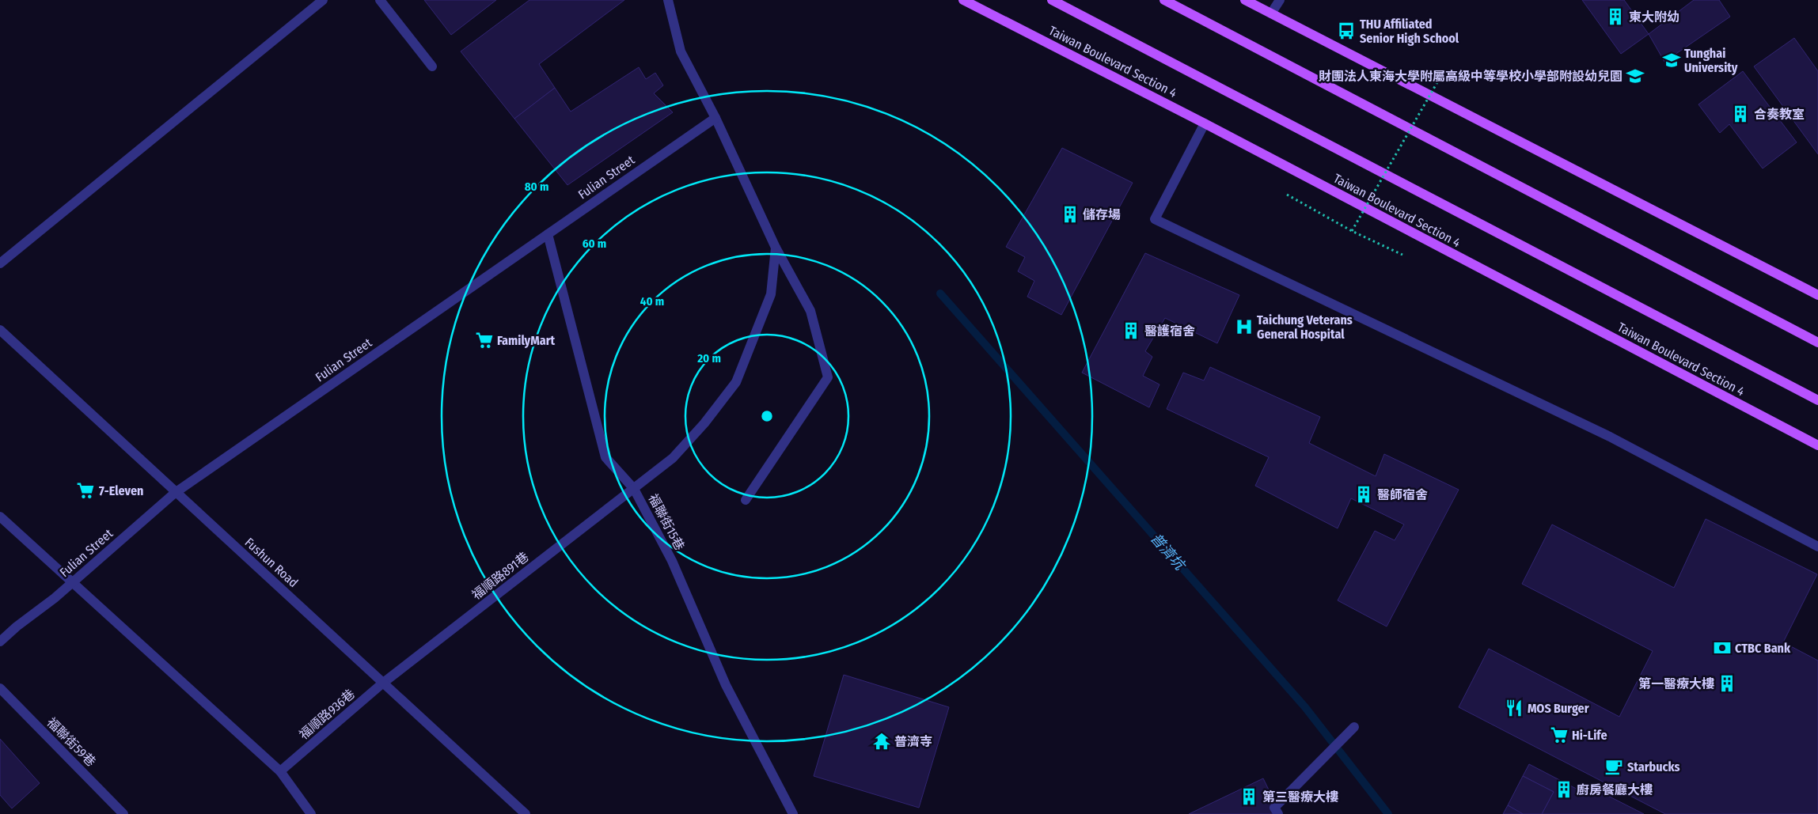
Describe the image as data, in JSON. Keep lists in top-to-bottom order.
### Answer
{
  "streets": {
    "main road": ["Taiwan Boulevard Section 4"],
    "street": [
      "Fulian Street",
      "福聯街15巷",
      "Fushun Road",
      "福順路891巷",
      "福順路936巷",
      "福聯街59巷"
    ]
  },
  "crossings": [
    ["Fulian Street", "福聯街15巷"],
    ["Fulian Street", "Fushun Road"],
    ["福聯街15巷", "福順路891巷"],
    ["Fushun Road", "福順路891巷"],
    ["Fushun Road", "福順路936巷"],
    ["福順路891巷", "福順路936巷"]
  ],
  "water": ["普濟坑"],
  "places": {
    "building": [
      "東大附幼",
      "合奏教室",
      "儲存場",
      "醫護宿舍",
      "醫師宿舍",
      "第一醫療大樓",
      "廚房餐廳大樓",
      "第三醫療大樓"
    ],
    "bus stop": ["THU Affiliated Senior High School"],
    "school or university": ["Tunghai University", "財團法人東海大學附屬高級中等學校小學部附設幼兒園"],
    "hospital": ["Taichung Veterans General Hospital"],
    "supermarket": ["FamilyMart", "7-Eleven", "Hi-Life"],
    "bank": ["CTBC Bank"],
    "restaurant": ["MOS Burger"],
    "temple": ["普濟寺"],
    "cafe": ["Starbucks"]
  },
  "rings": [
    "80 m",
    "60 m",
    "40 m",
    "20 m"
  ]
}
